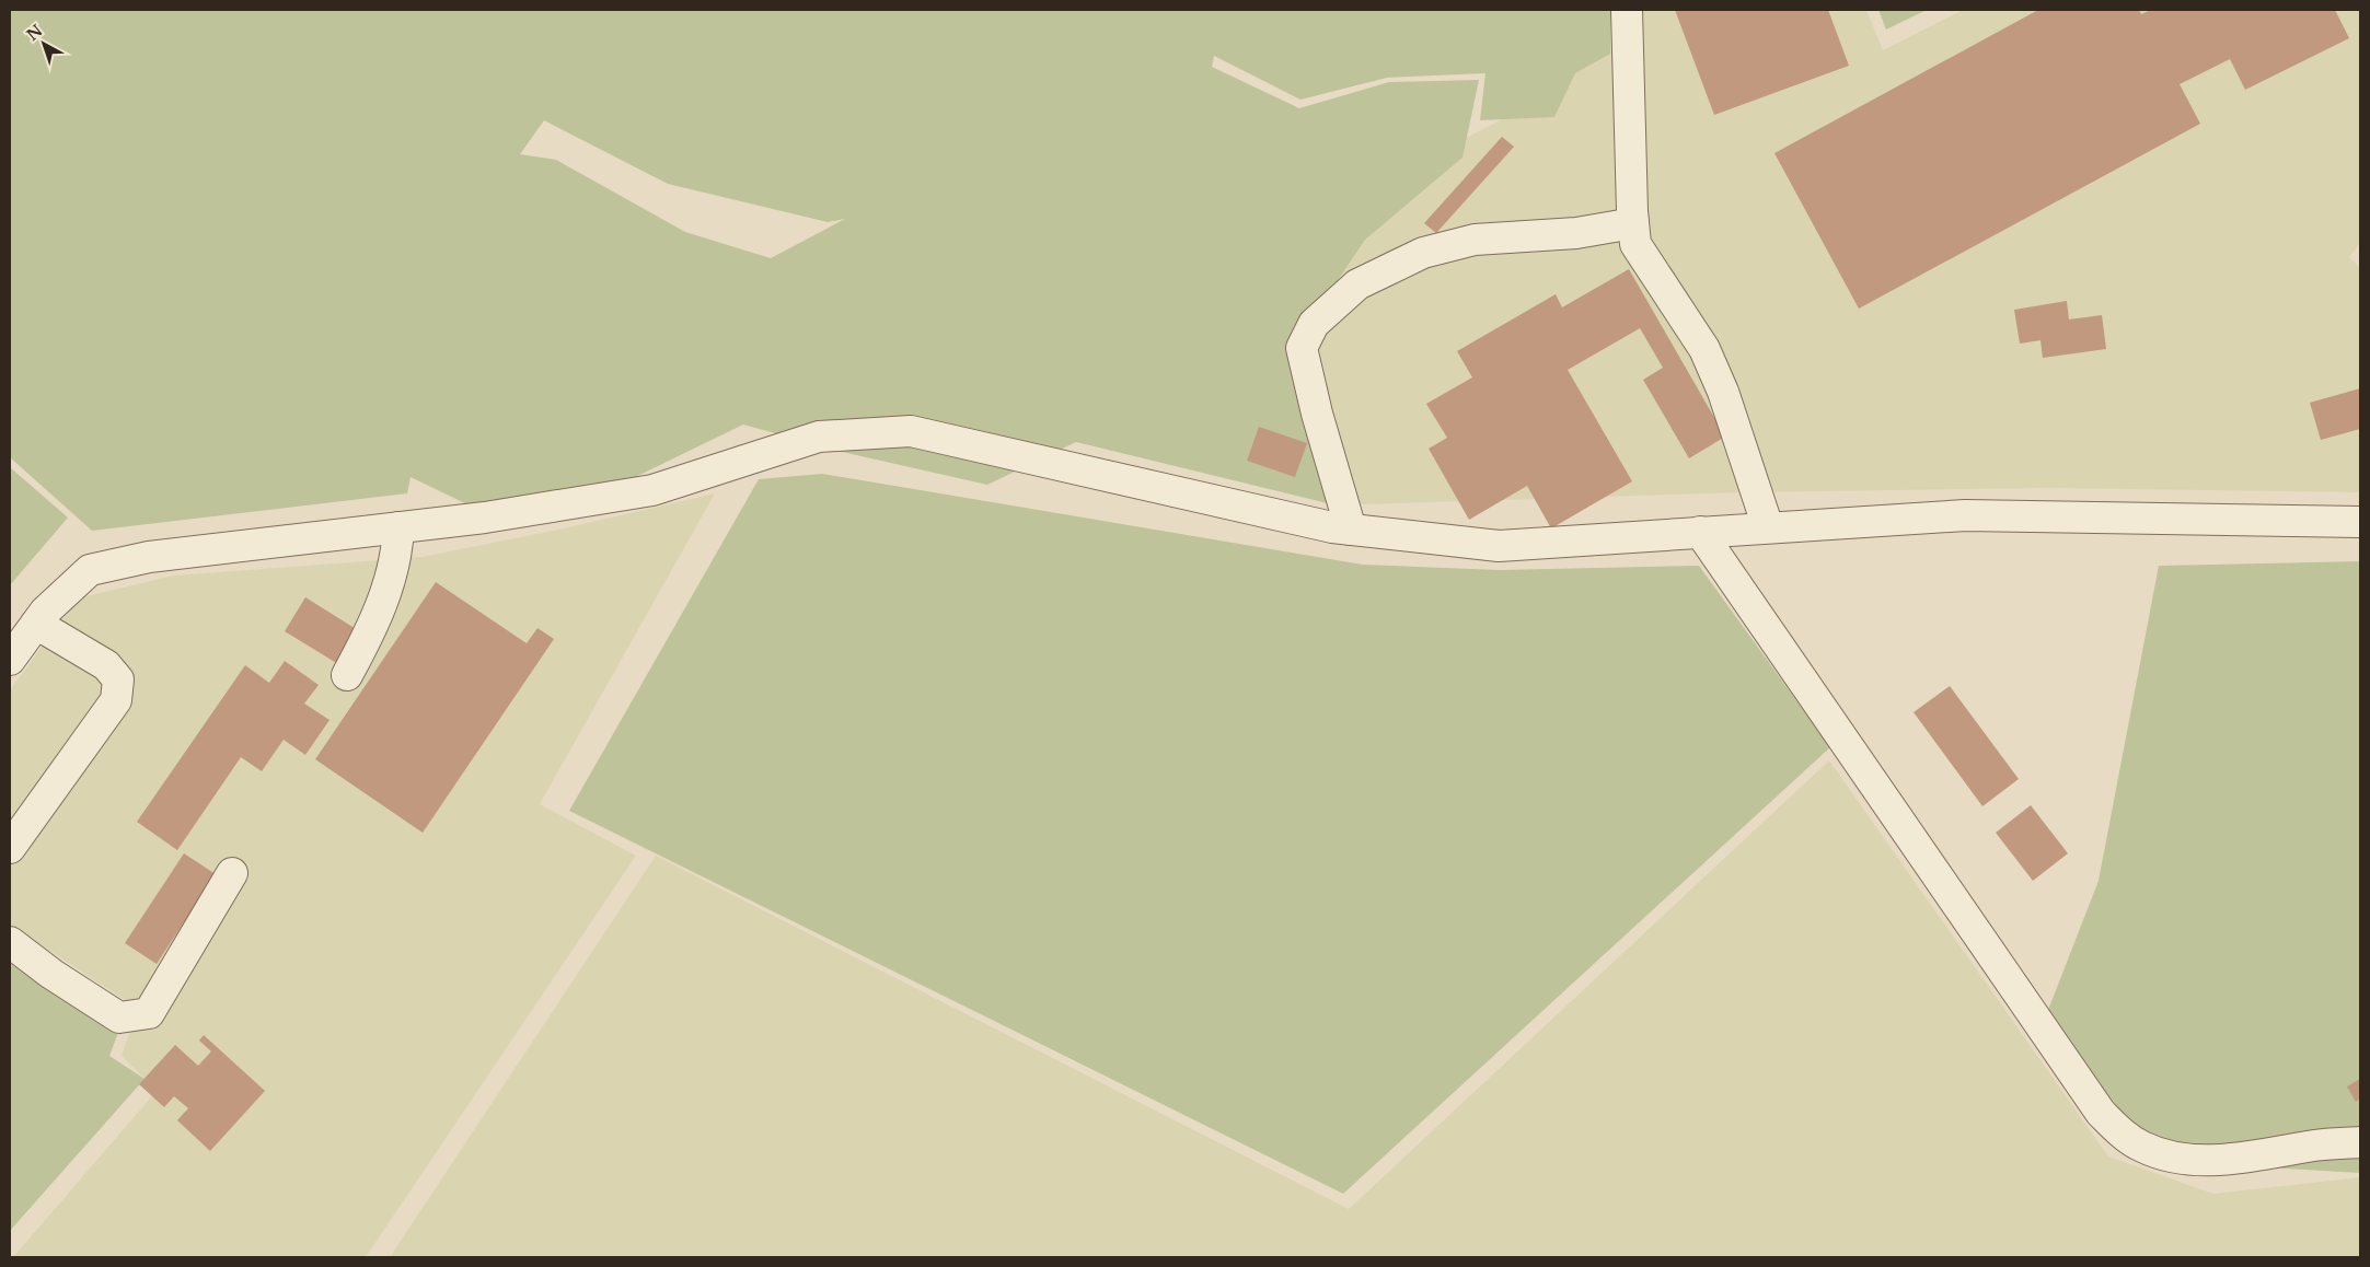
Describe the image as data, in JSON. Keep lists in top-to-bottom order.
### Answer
{
  "north": "top left"
}
